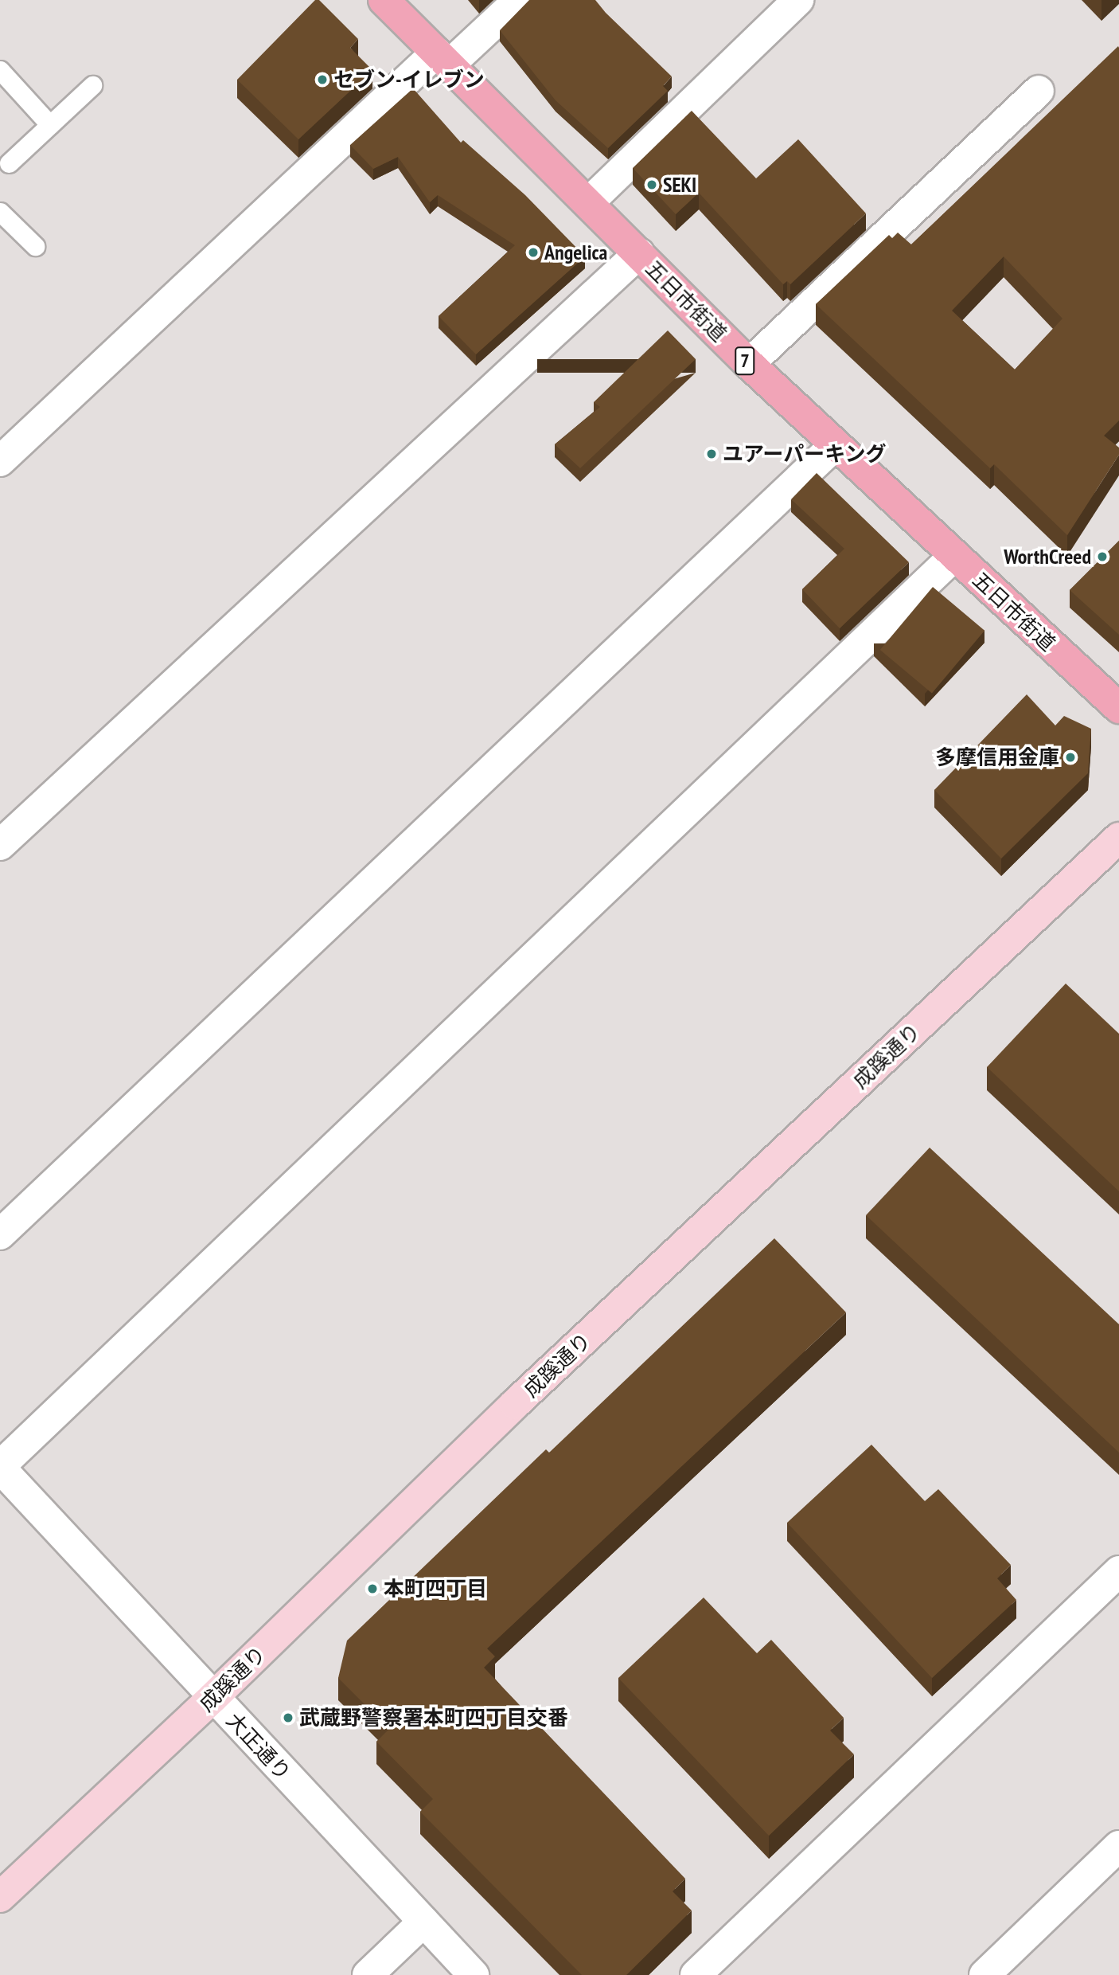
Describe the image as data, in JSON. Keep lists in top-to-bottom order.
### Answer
{
  "streets": {
    "main road": ["五日市街道", "7"],
    "street": ["成蹊通り", "大正通り"]
  },
  "crossings": [
    ["成蹊通り", "大正通り"]
  ],
  "places": [
    "セブン-イレブン",
    "SEKI",
    "Angelica",
    "ユアーパーキング",
    "WorthCreed",
    "多摩信用金庫",
    "本町四丁目",
    "武蔵野警察署本町四丁目交番"
  ]
}
